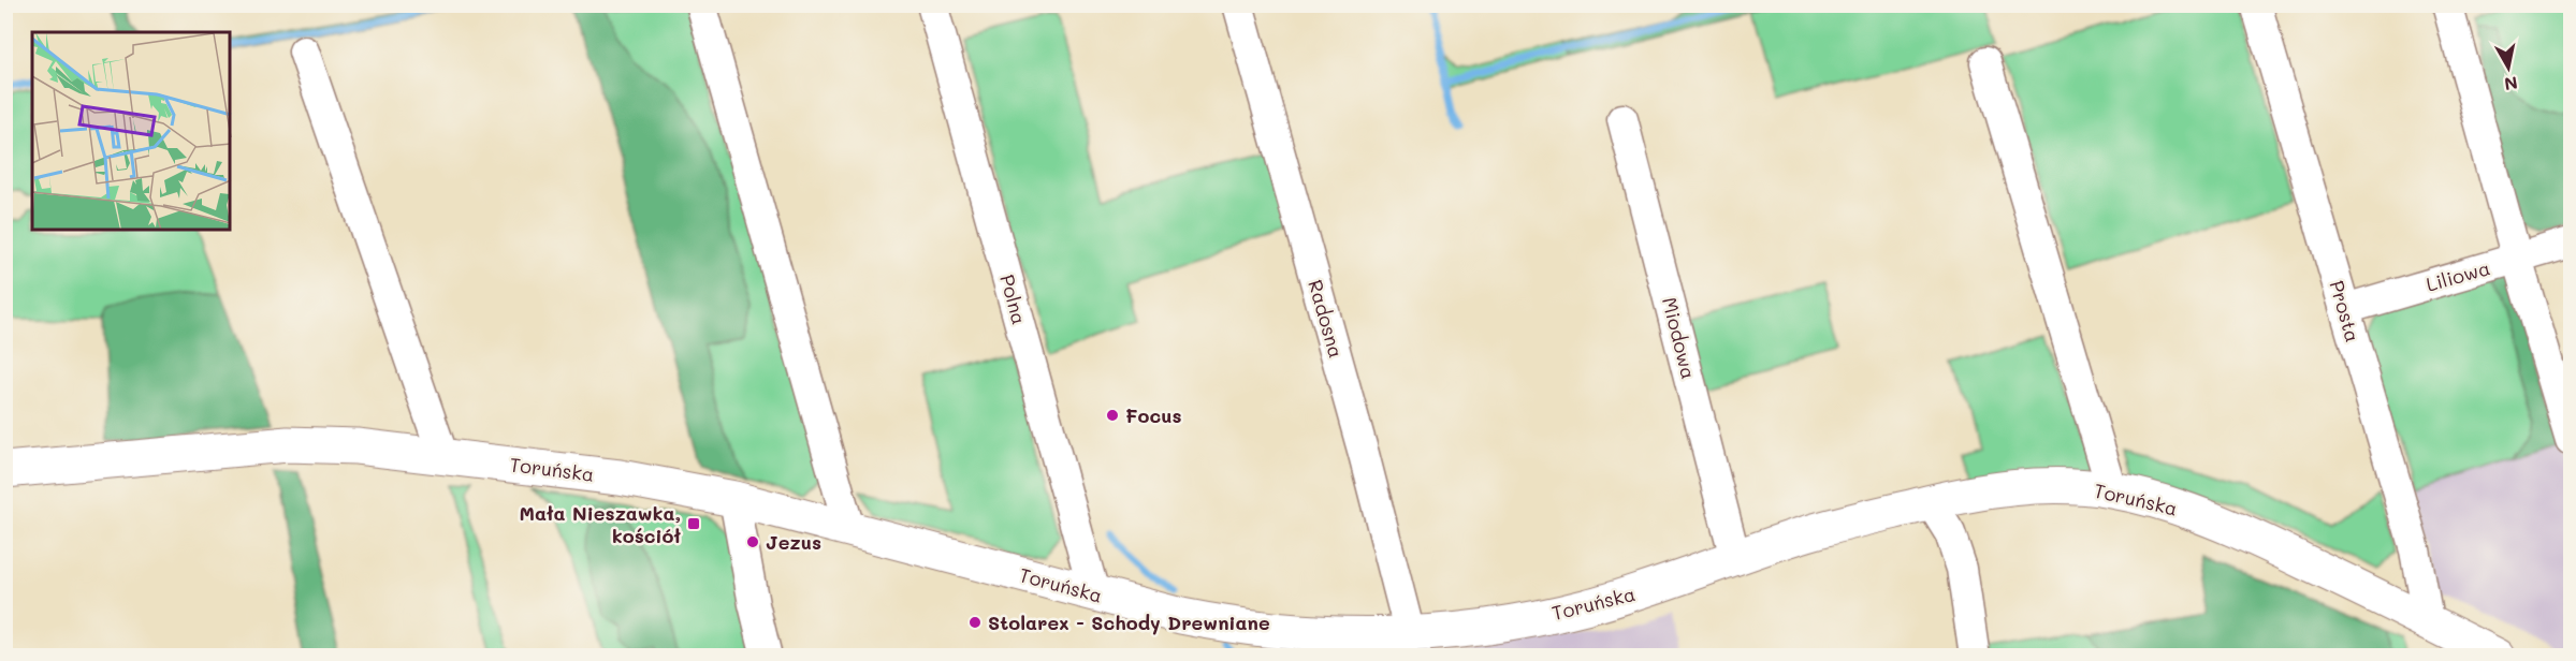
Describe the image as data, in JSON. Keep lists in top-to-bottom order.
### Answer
{
  "streets": {
    "main road": ["Toruńska"],
    "street": [
      "Liliowa",
      "Polna",
      "Prosta",
      "Radosna",
      "Miodowa"
    ]
  },
  "crossings": [
    ["Liliowa", "Prosta"],
    ["Polna", "Toruńska"],
    ["Prosta", "Toruńska"],
    ["Radosna", "Toruńska"],
    ["Miodowa", "Toruńska"]
  ],
  "places": {
    "other": ["Focus", "Jezus", "Stolarex - Schody Drewniane"],
    "transit": ["Mała Nieszawka, kościół"]
  },
  "north": "bottom"
}
